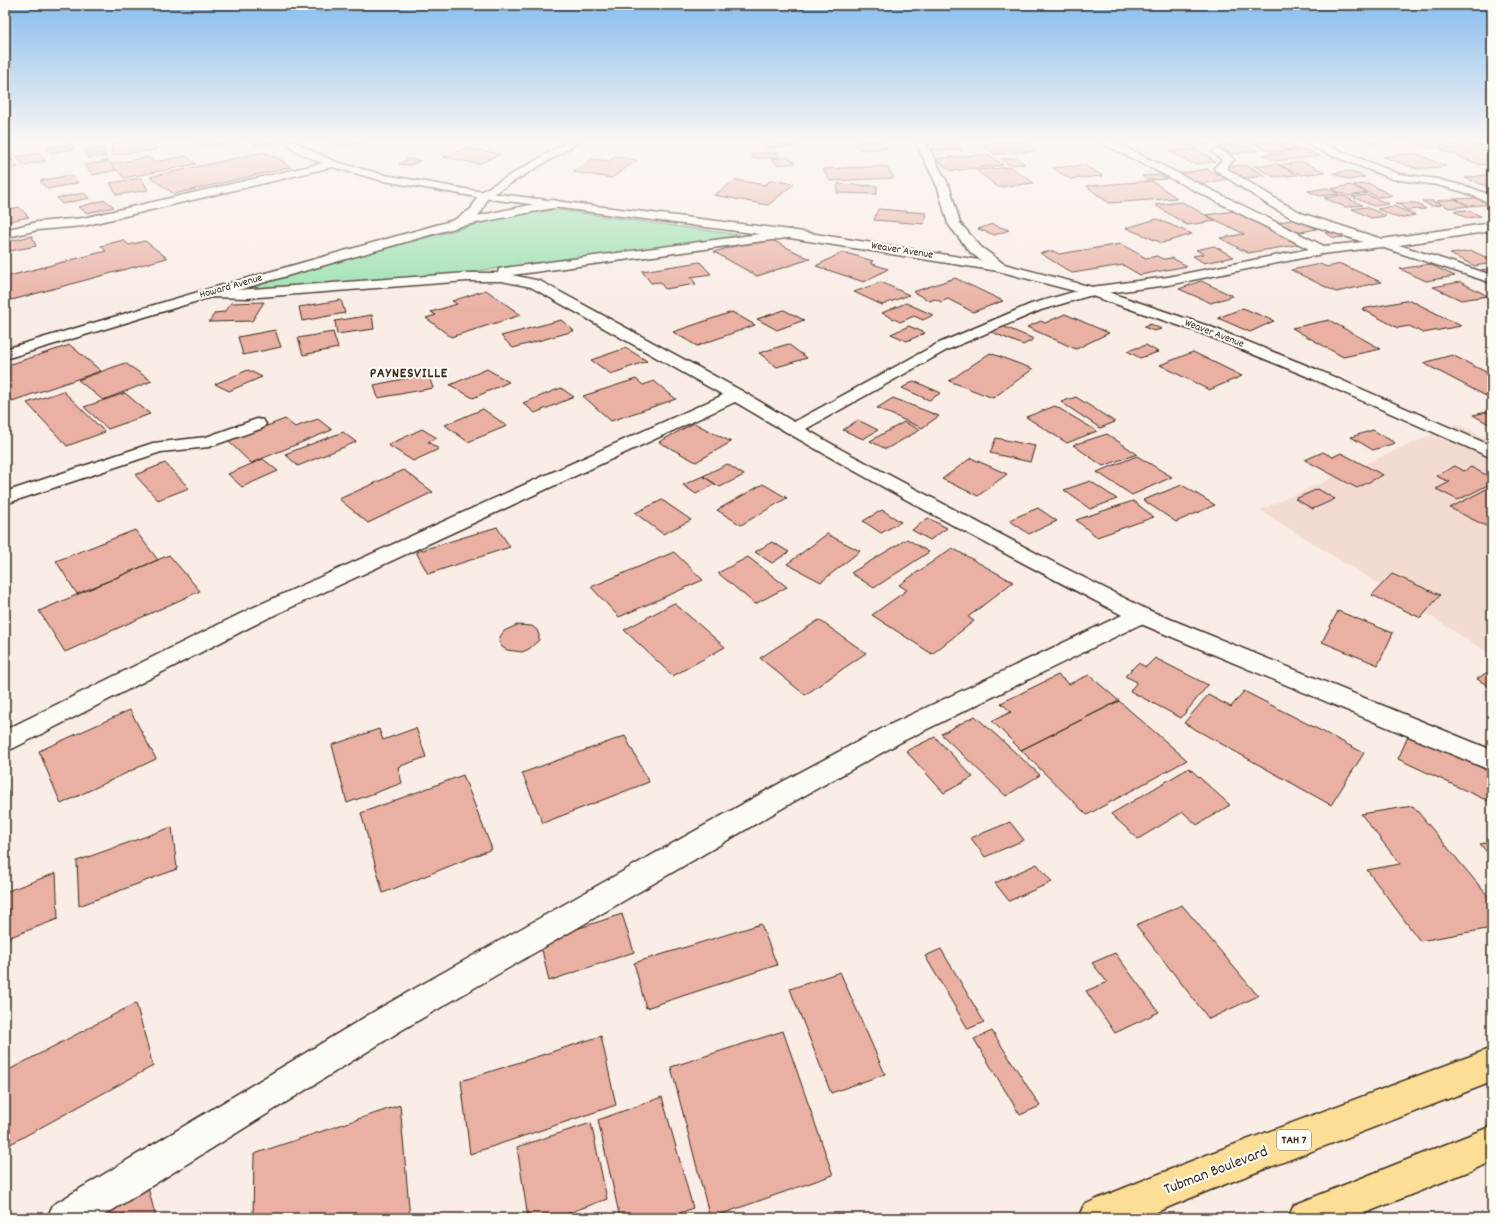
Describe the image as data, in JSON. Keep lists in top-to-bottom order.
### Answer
{
  "streets": {
    "highway": ["TAH 7", "Tubman Boulevard"],
    "street": ["Weaver Avenue", "Howard Avenue"]
  },
  "crossings": [
    ["Weaver Avenue", "Howard Avenue"]
  ],
  "districts": ["PAYNESVILLE"]
}
